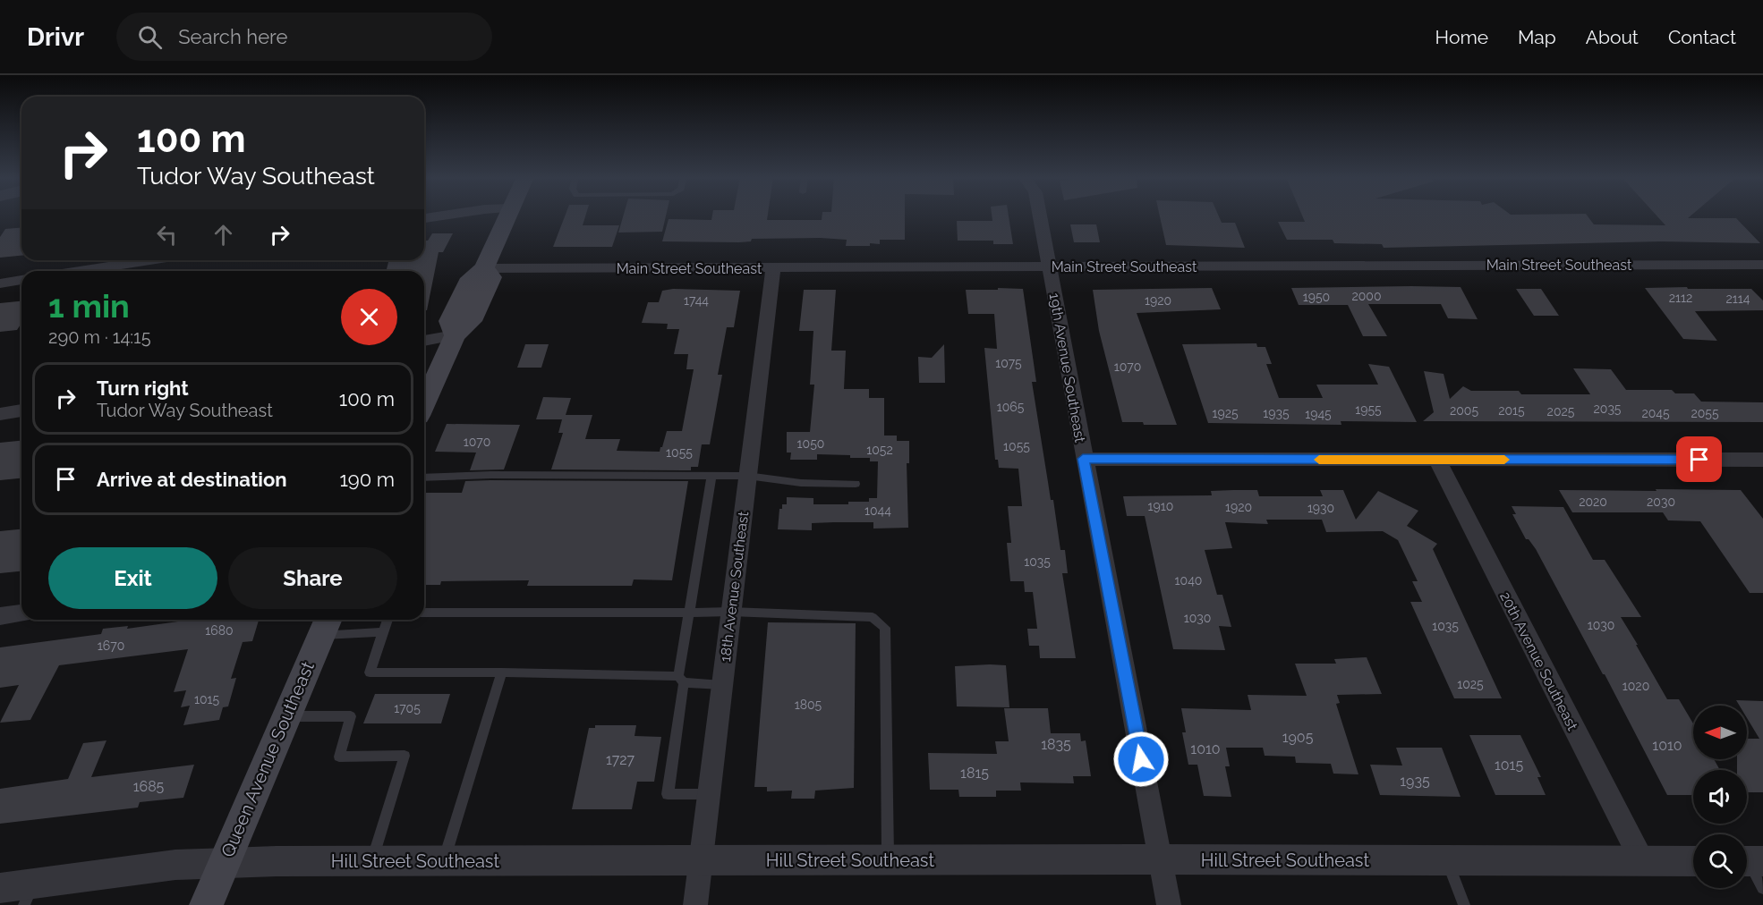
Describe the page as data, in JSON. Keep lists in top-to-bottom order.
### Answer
{
  "streets": {
    "main road": ["Queen Avenue Southeast"],
    "street": [
      "Main Street Southeast",
      "19th Avenue Southeast",
      "18th Avenue Southeast",
      "20th Avenue Southeast",
      "Hill Street Southeast"
    ]
  },
  "crossings": [
    ["Main Street Southeast", "19th Avenue Southeast"],
    ["Main Street Southeast", "18th Avenue Southeast"],
    ["19th Avenue Southeast", "Hill Street Southeast"],
    ["18th Avenue Southeast", "Hill Street Southeast"],
    ["20th Avenue Southeast", "Hill Street Southeast"],
    ["Queen Avenue Southeast", "Hill Street Southeast"]
  ],
  "house_numbers": [
    "2000",
    "1950",
    "2112",
    "2114",
    "1744",
    "1920",
    "1075",
    "1070",
    "1065",
    "2035",
    "1955",
    "2005",
    "2015",
    "2025",
    "1925",
    "1935",
    "2045",
    "2055",
    "1945",
    "1070",
    "1050",
    "1055",
    "1052",
    "1055",
    "2020",
    "2030",
    "1910",
    "1920",
    "1930",
    "1044",
    "1035",
    "1040",
    "1030",
    "1030",
    "1035",
    "1680",
    "1670",
    "1025",
    "1020",
    "1015",
    "1805",
    "1705",
    "1905",
    "1835",
    "1010",
    "1010",
    "1727",
    "1015",
    "1815",
    "1935",
    "1685"
  ],
  "north": "left",
  "page": {
    "header": "Drivr",
    "search": "Search here",
    "nav": [
      "Home",
      "Map",
      "About",
      "Contact"
    ],
    "turn": ["100 m", "Tudor Way Southeast"],
    "heading": ["1 min", "290 m · 14:15"],
    "list": [
      {
        "name": "Turn right",
        "note": "Tudor Way Southeast",
        "value": "100 m"
      },
      {
        "name": "Arrive at destination",
        "value": "190 m"
      }
    ],
    "buttons": ["Exit", "Share"]
  }
}
